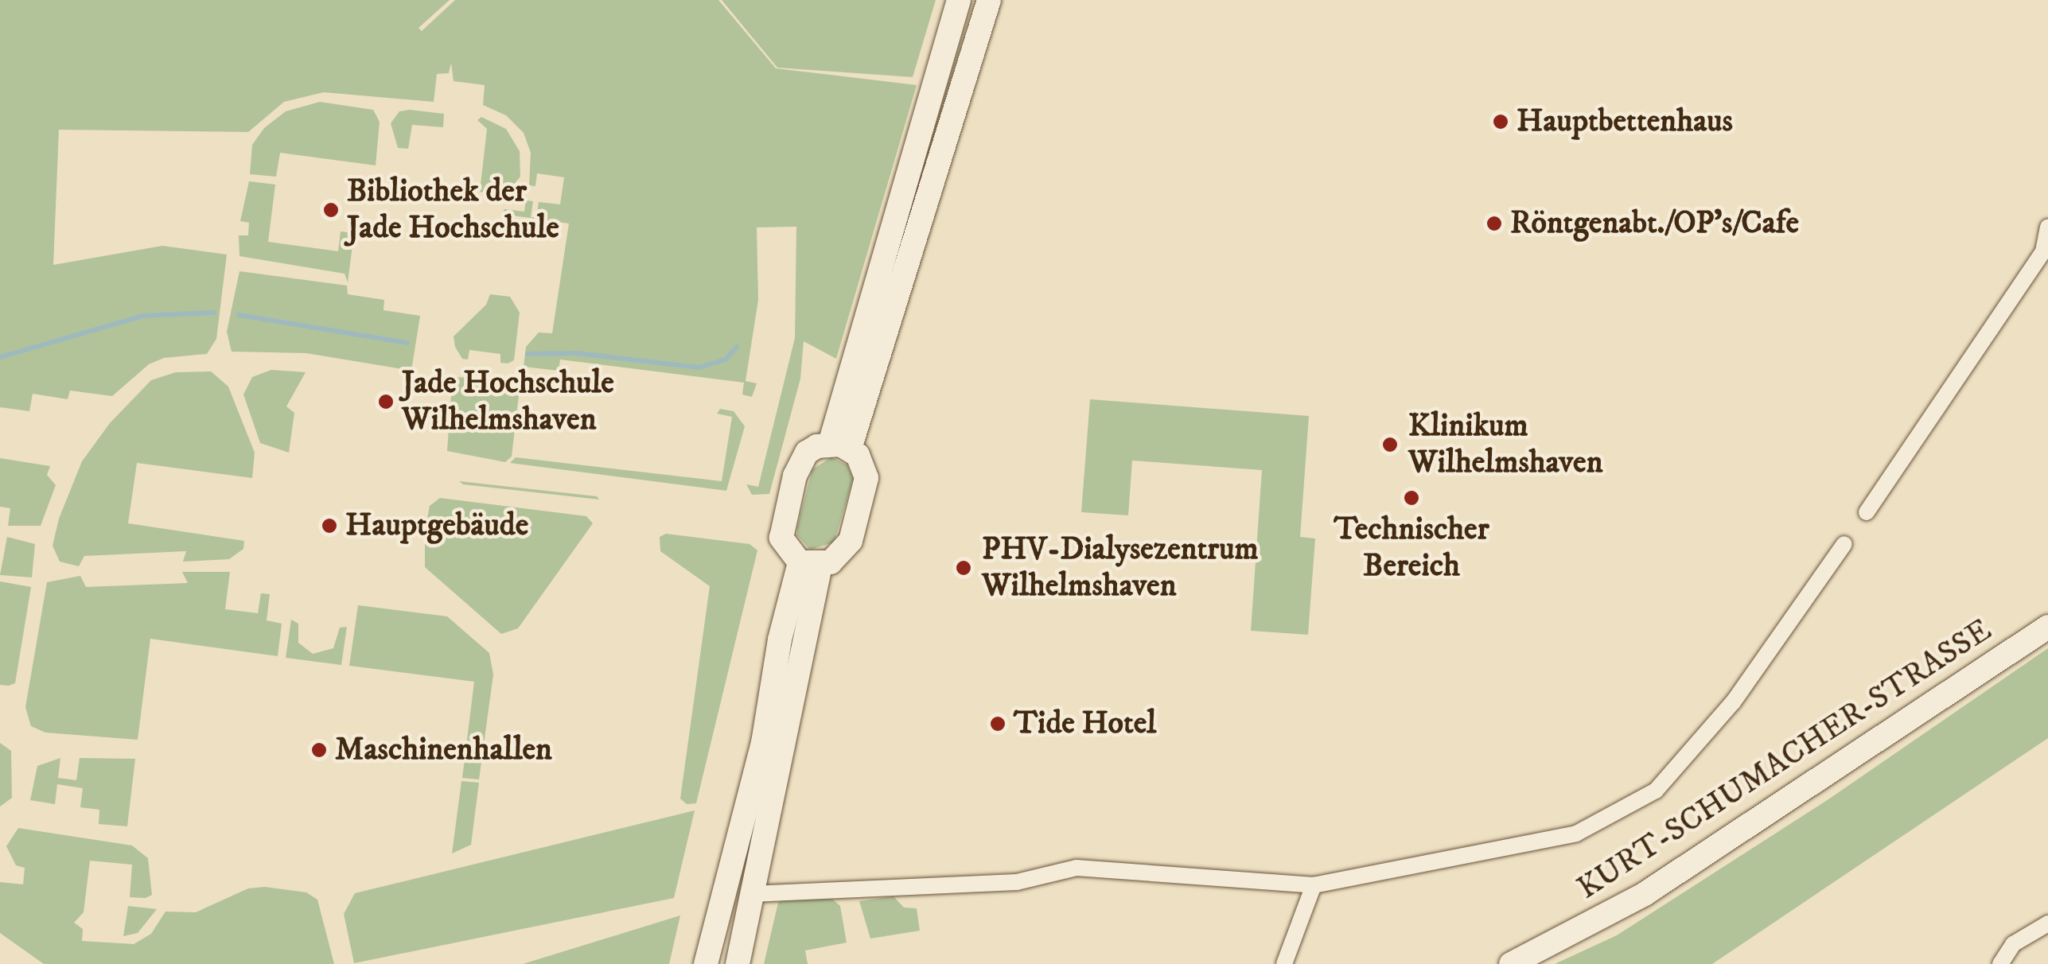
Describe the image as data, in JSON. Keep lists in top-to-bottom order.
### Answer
{
  "streets": {
    "main road": ["KURT-SCHUMACHER-STRASSE"]
  },
  "places": [
    "Hauptbettenhaus",
    "Bibliothek der Jade Hochschule",
    "Röntgenabt./OP's/Cafe",
    "Jade Hochschule Wilhelmshaven",
    "Klinikum Wilhelmshaven",
    "Technischer Bereich",
    "Hauptgebäude",
    "PHV-Dialysezentrum Wilhelmshaven",
    "Tide Hotel",
    "Maschinenhallen"
  ]
}
